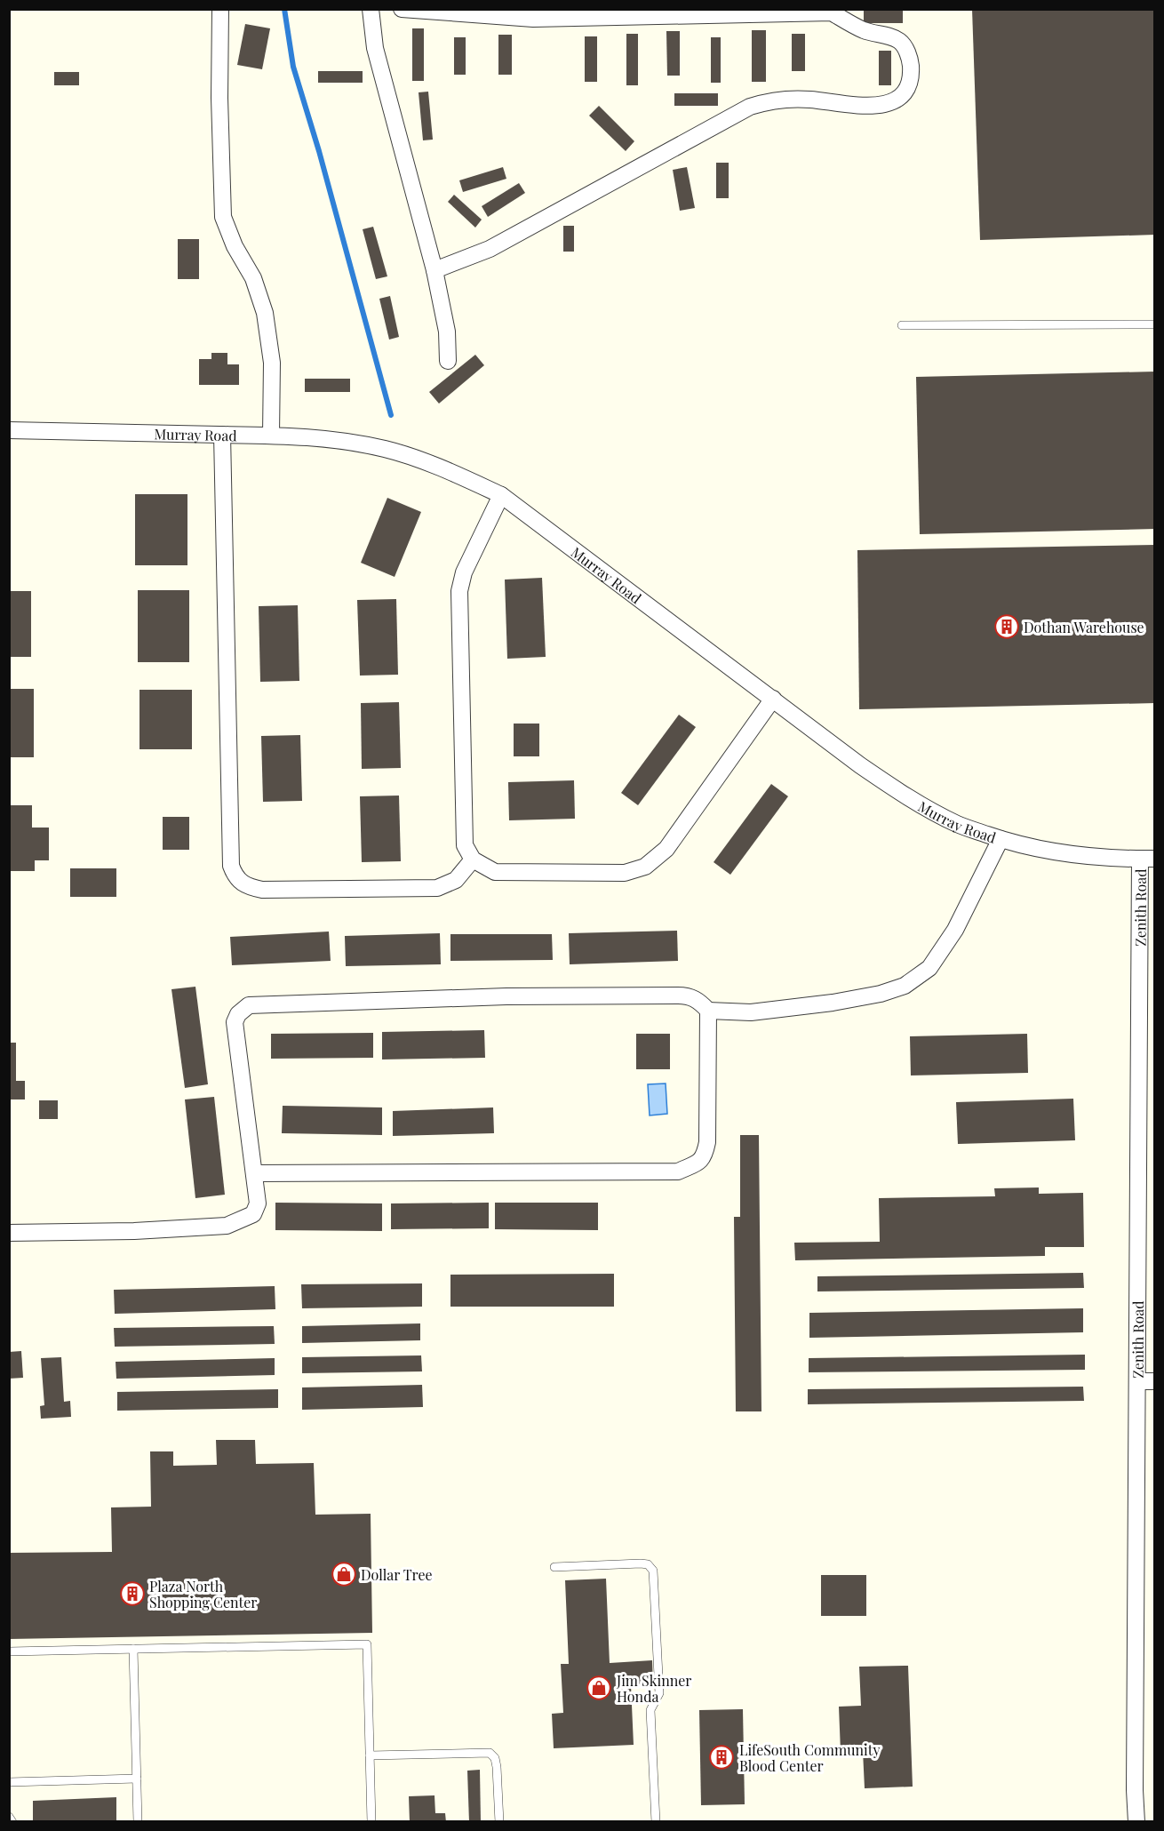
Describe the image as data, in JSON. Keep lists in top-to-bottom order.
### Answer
{
  "streets": {
    "street": ["Murray Road", "Zenith Road"]
  },
  "crossings": [
    ["Murray Road", "Zenith Road"]
  ],
  "places": {
    "building": ["Dothan Warehouse", "Plaza North Shopping Center", "LifeSouth Community Blood Center"],
    "shop": ["Dollar Tree", "Jim Skinner Honda"]
  }
}
